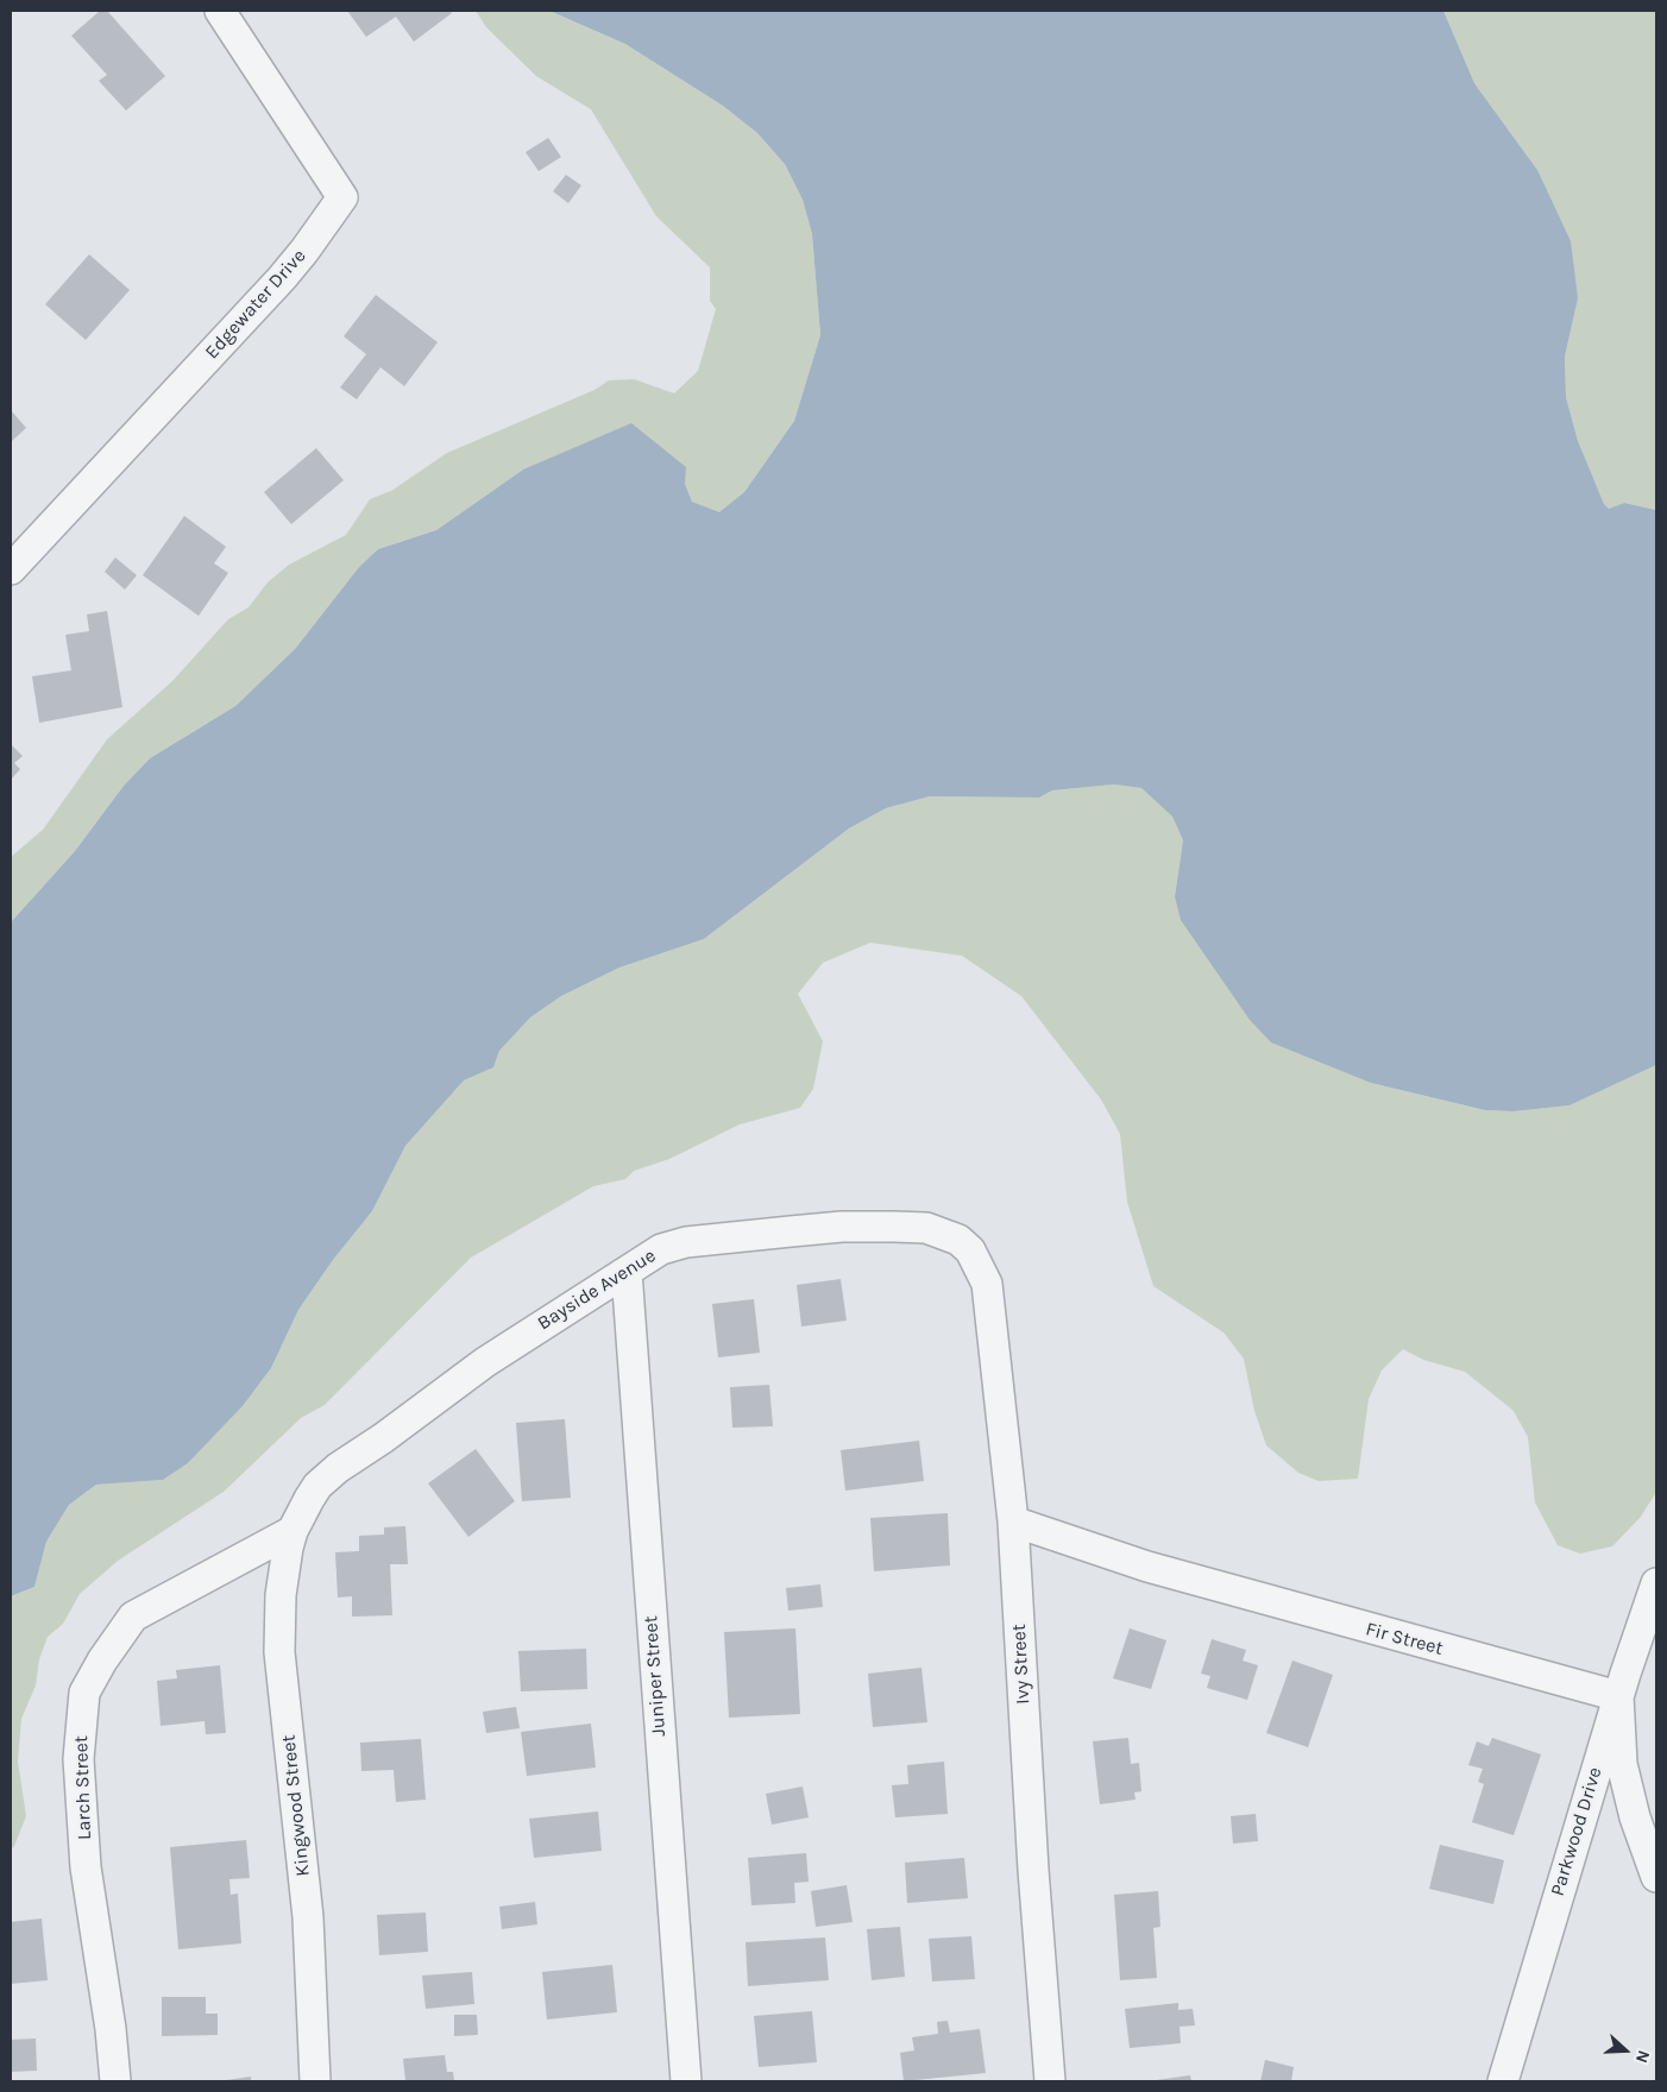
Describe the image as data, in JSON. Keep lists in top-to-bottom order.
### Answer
{
  "streets": {
    "street": [
      "Edgewater Drive",
      "Bayside Avenue",
      "Fir Street",
      "Ivy Street",
      "Juniper Street",
      "Larch Street",
      "Kingwood Street",
      "Parkwood Drive"
    ]
  },
  "crossings": [
    ["Bayside Avenue", "Ivy Street"],
    ["Bayside Avenue", "Juniper Street"],
    ["Bayside Avenue", "Larch Street"],
    ["Bayside Avenue", "Kingwood Street"],
    ["Fir Street", "Ivy Street"],
    ["Fir Street", "Parkwood Drive"],
    ["Larch Street", "Kingwood Street"]
  ],
  "north": "right"
}
